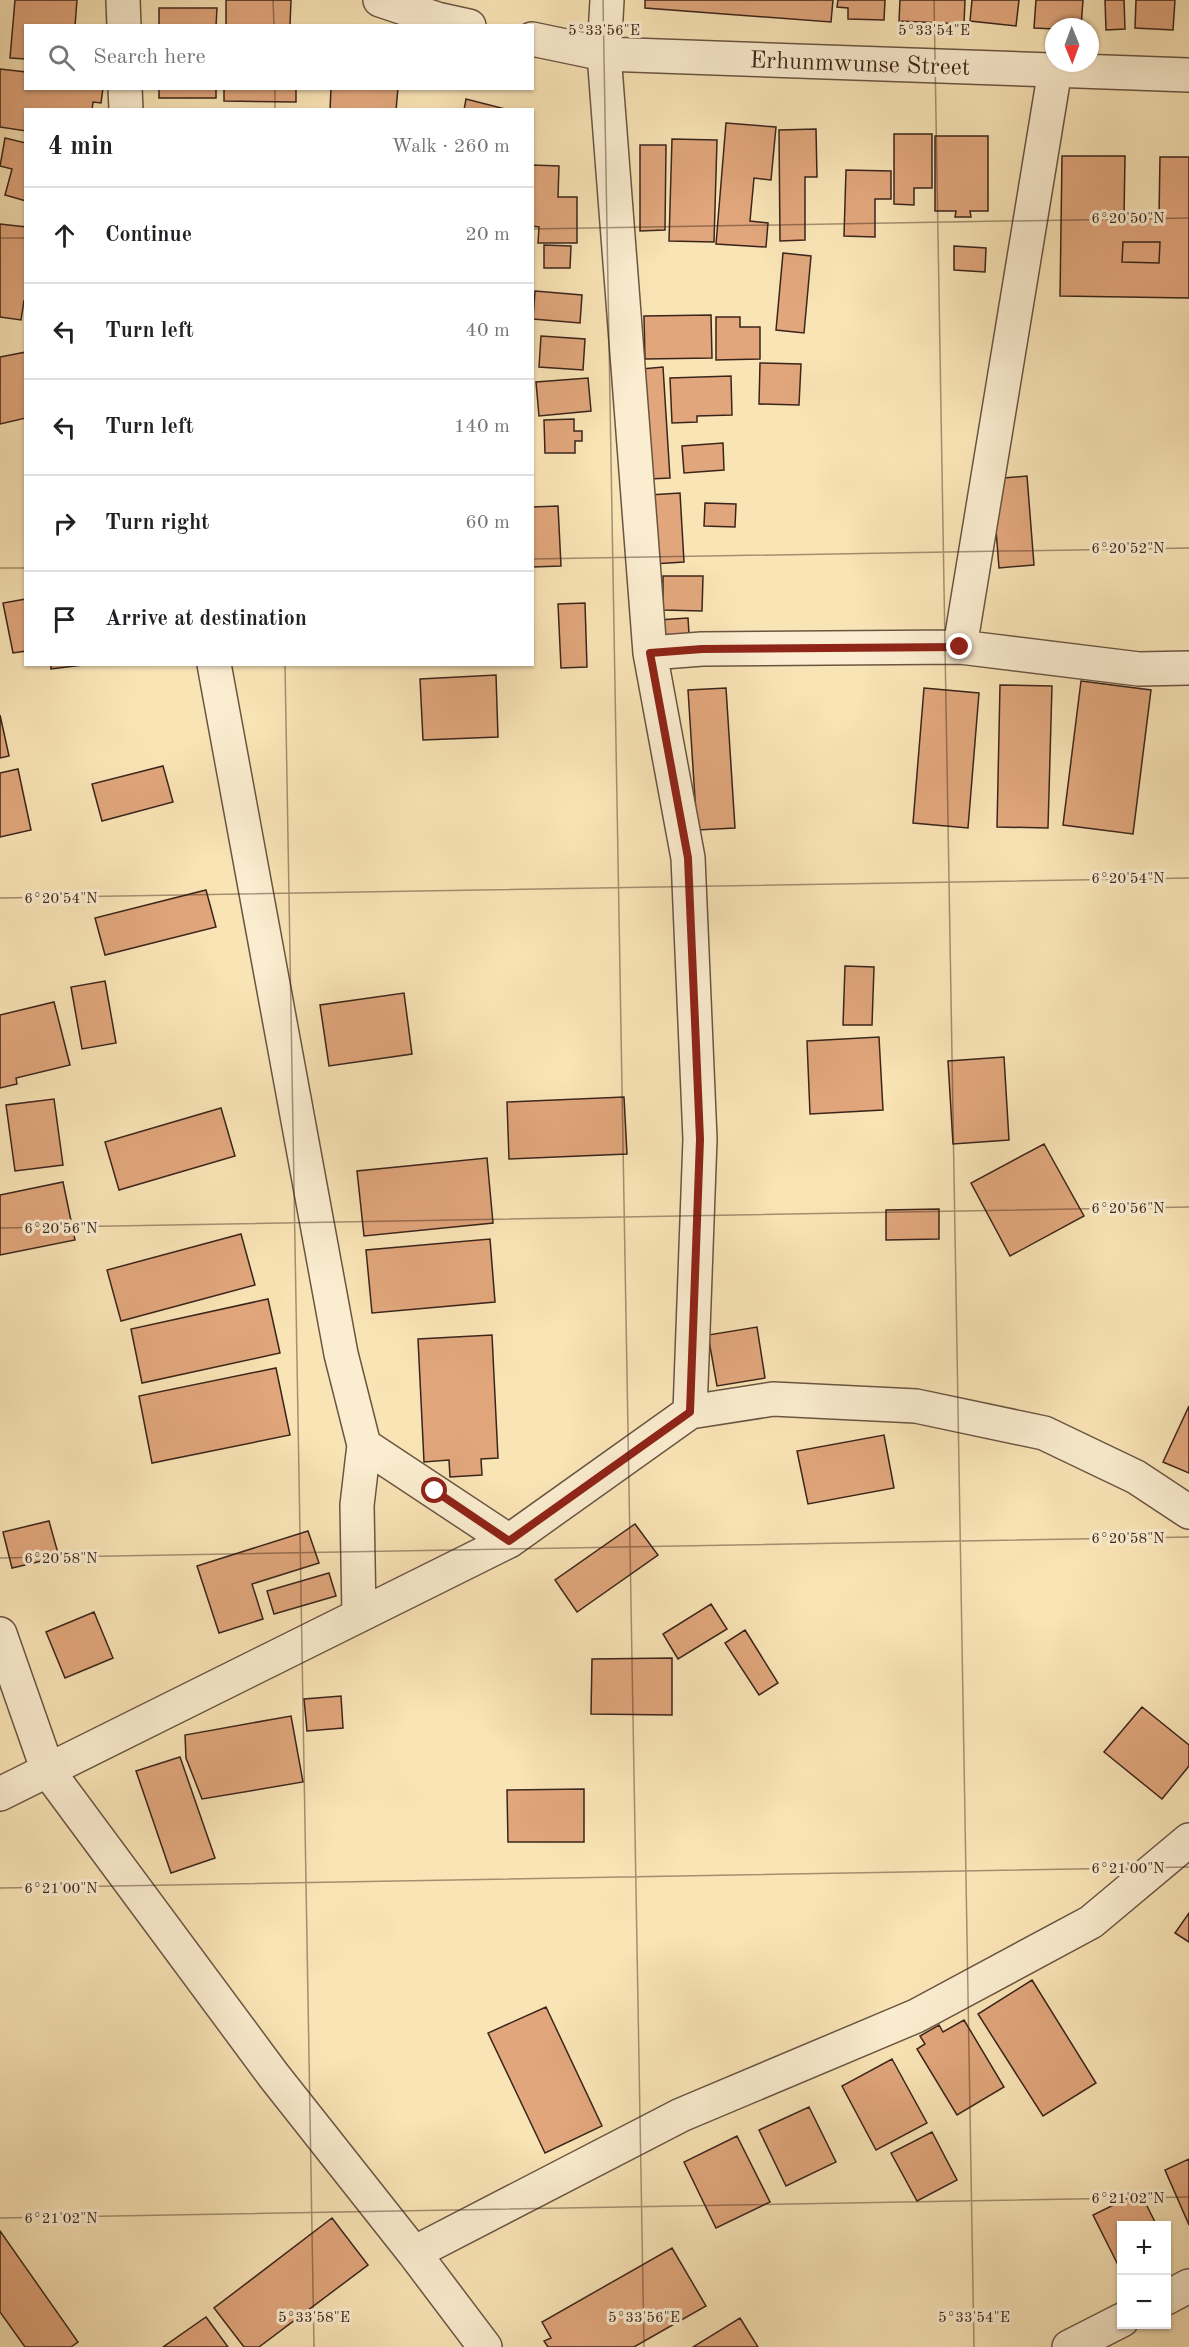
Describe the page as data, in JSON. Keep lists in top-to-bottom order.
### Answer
{
  "streets": {
    "street": ["Erhunmwunse Street"]
  },
  "north": "bottom",
  "page": {
    "search": "Search here",
    "heading": ["4 min", "Walk · 260 m"],
    "list": [
      ["Continue", "20 m"],
      ["Turn left", "40 m"],
      ["Turn left", "140 m"],
      ["Turn right", "60 m"],
      "Arrive at destination"
    ],
    "map_buttons": ["+", "−"]
  },
  "coordinates": [
    "5°33'56\"E",
    "5°33'54\"E",
    "6°20'50\"N",
    "6°20'52\"N",
    "6°20'54\"N",
    "6°20'56\"N",
    "6°20'58\"N",
    "6°21'00\"N",
    "6°21'02\"N",
    "5°33'58\"E"
  ]
}
